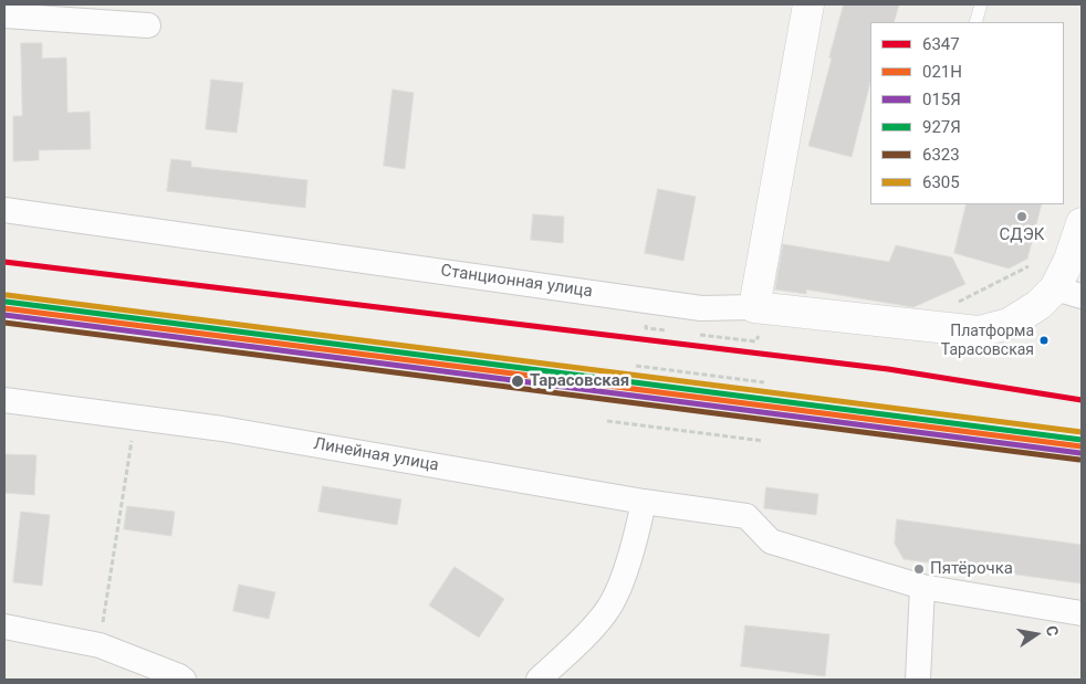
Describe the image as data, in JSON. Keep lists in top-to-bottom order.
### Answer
{
  "streets": {
    "street": ["Станционная улица", "Линейная улица"]
  },
  "places": [
    "СДЭК",
    "Платформа Тарасовская",
    "Тарасовская",
    "Пятёрочка"
  ],
  "lines": [
    "transit line 6347",
    "transit line 6305",
    "transit line 927Я",
    "transit line 021Н",
    "transit line 015Я",
    "transit line 6323"
  ],
  "legend": [
    "6347",
    "021Н",
    "015Я",
    "927Я",
    "6323",
    "6305"
  ],
  "north": "right"
}
